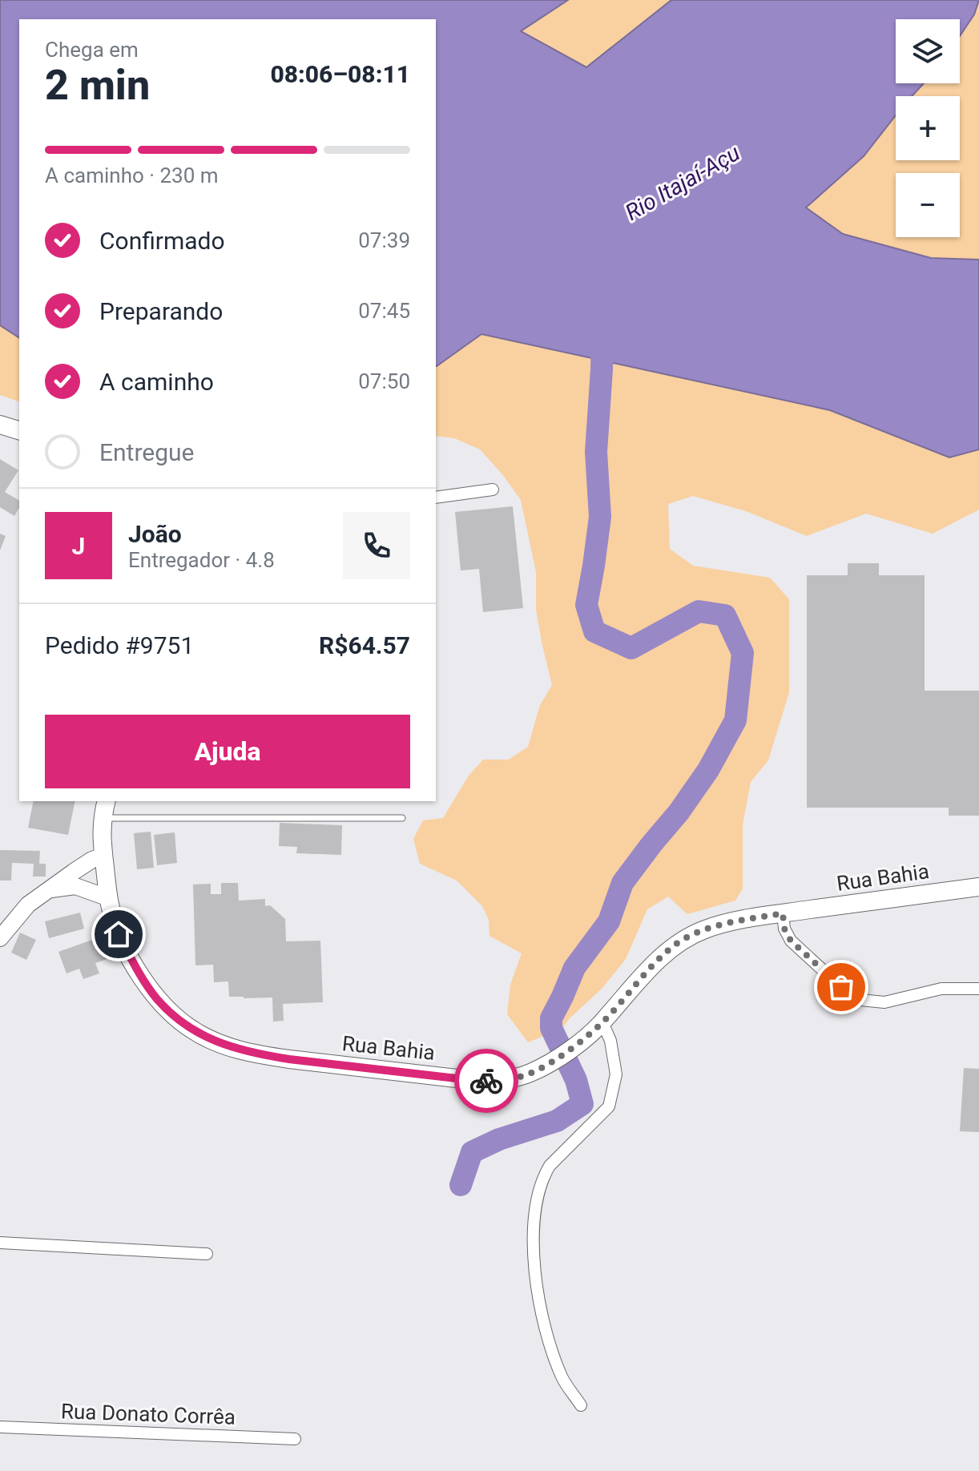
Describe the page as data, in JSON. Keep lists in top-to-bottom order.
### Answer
{
  "streets": {
    "main road": ["Rua Bahia"],
    "street": ["Rua Donato Corrêa"]
  },
  "water": ["Rio Itajaí-Açu"],
  "page": {
    "map_buttons": ["+", "−"],
    "heading": ["2 min", "Chega em", "08:06–08:11"],
    "panel": [
      "João",
      "Entregador · 4.8",
      "Pedido #9751",
      "R$64.57"
    ],
    "bar": "A caminho · 230 m",
    "list": [
      ["Confirmado", "07:39"],
      ["Preparando", "07:45"],
      ["A caminho", "07:50"],
      "Entregue"
    ],
    "round": "J",
    "buttons": "Ajuda"
  }
}
